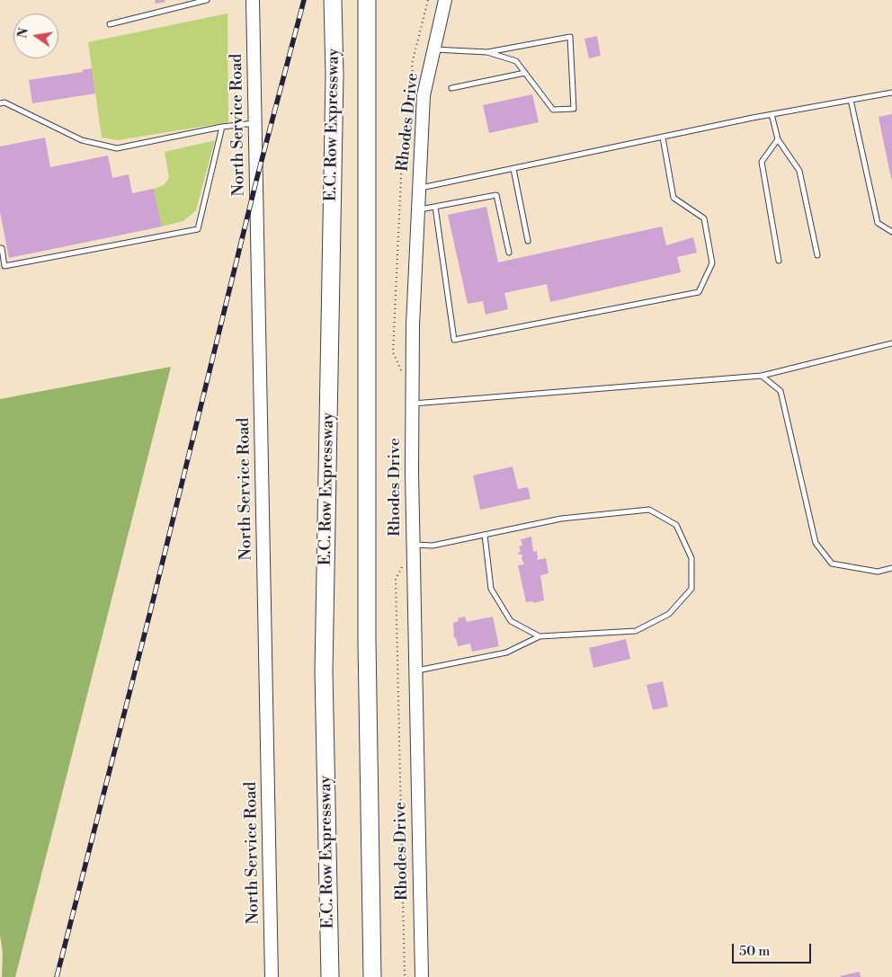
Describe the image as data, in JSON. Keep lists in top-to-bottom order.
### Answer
{
  "streets": {
    "highway": ["E.C. Row Expressway"],
    "street": ["Rhodes Drive", "North Service Road"]
  },
  "scale_bar": "50 m",
  "north": "left"
}
